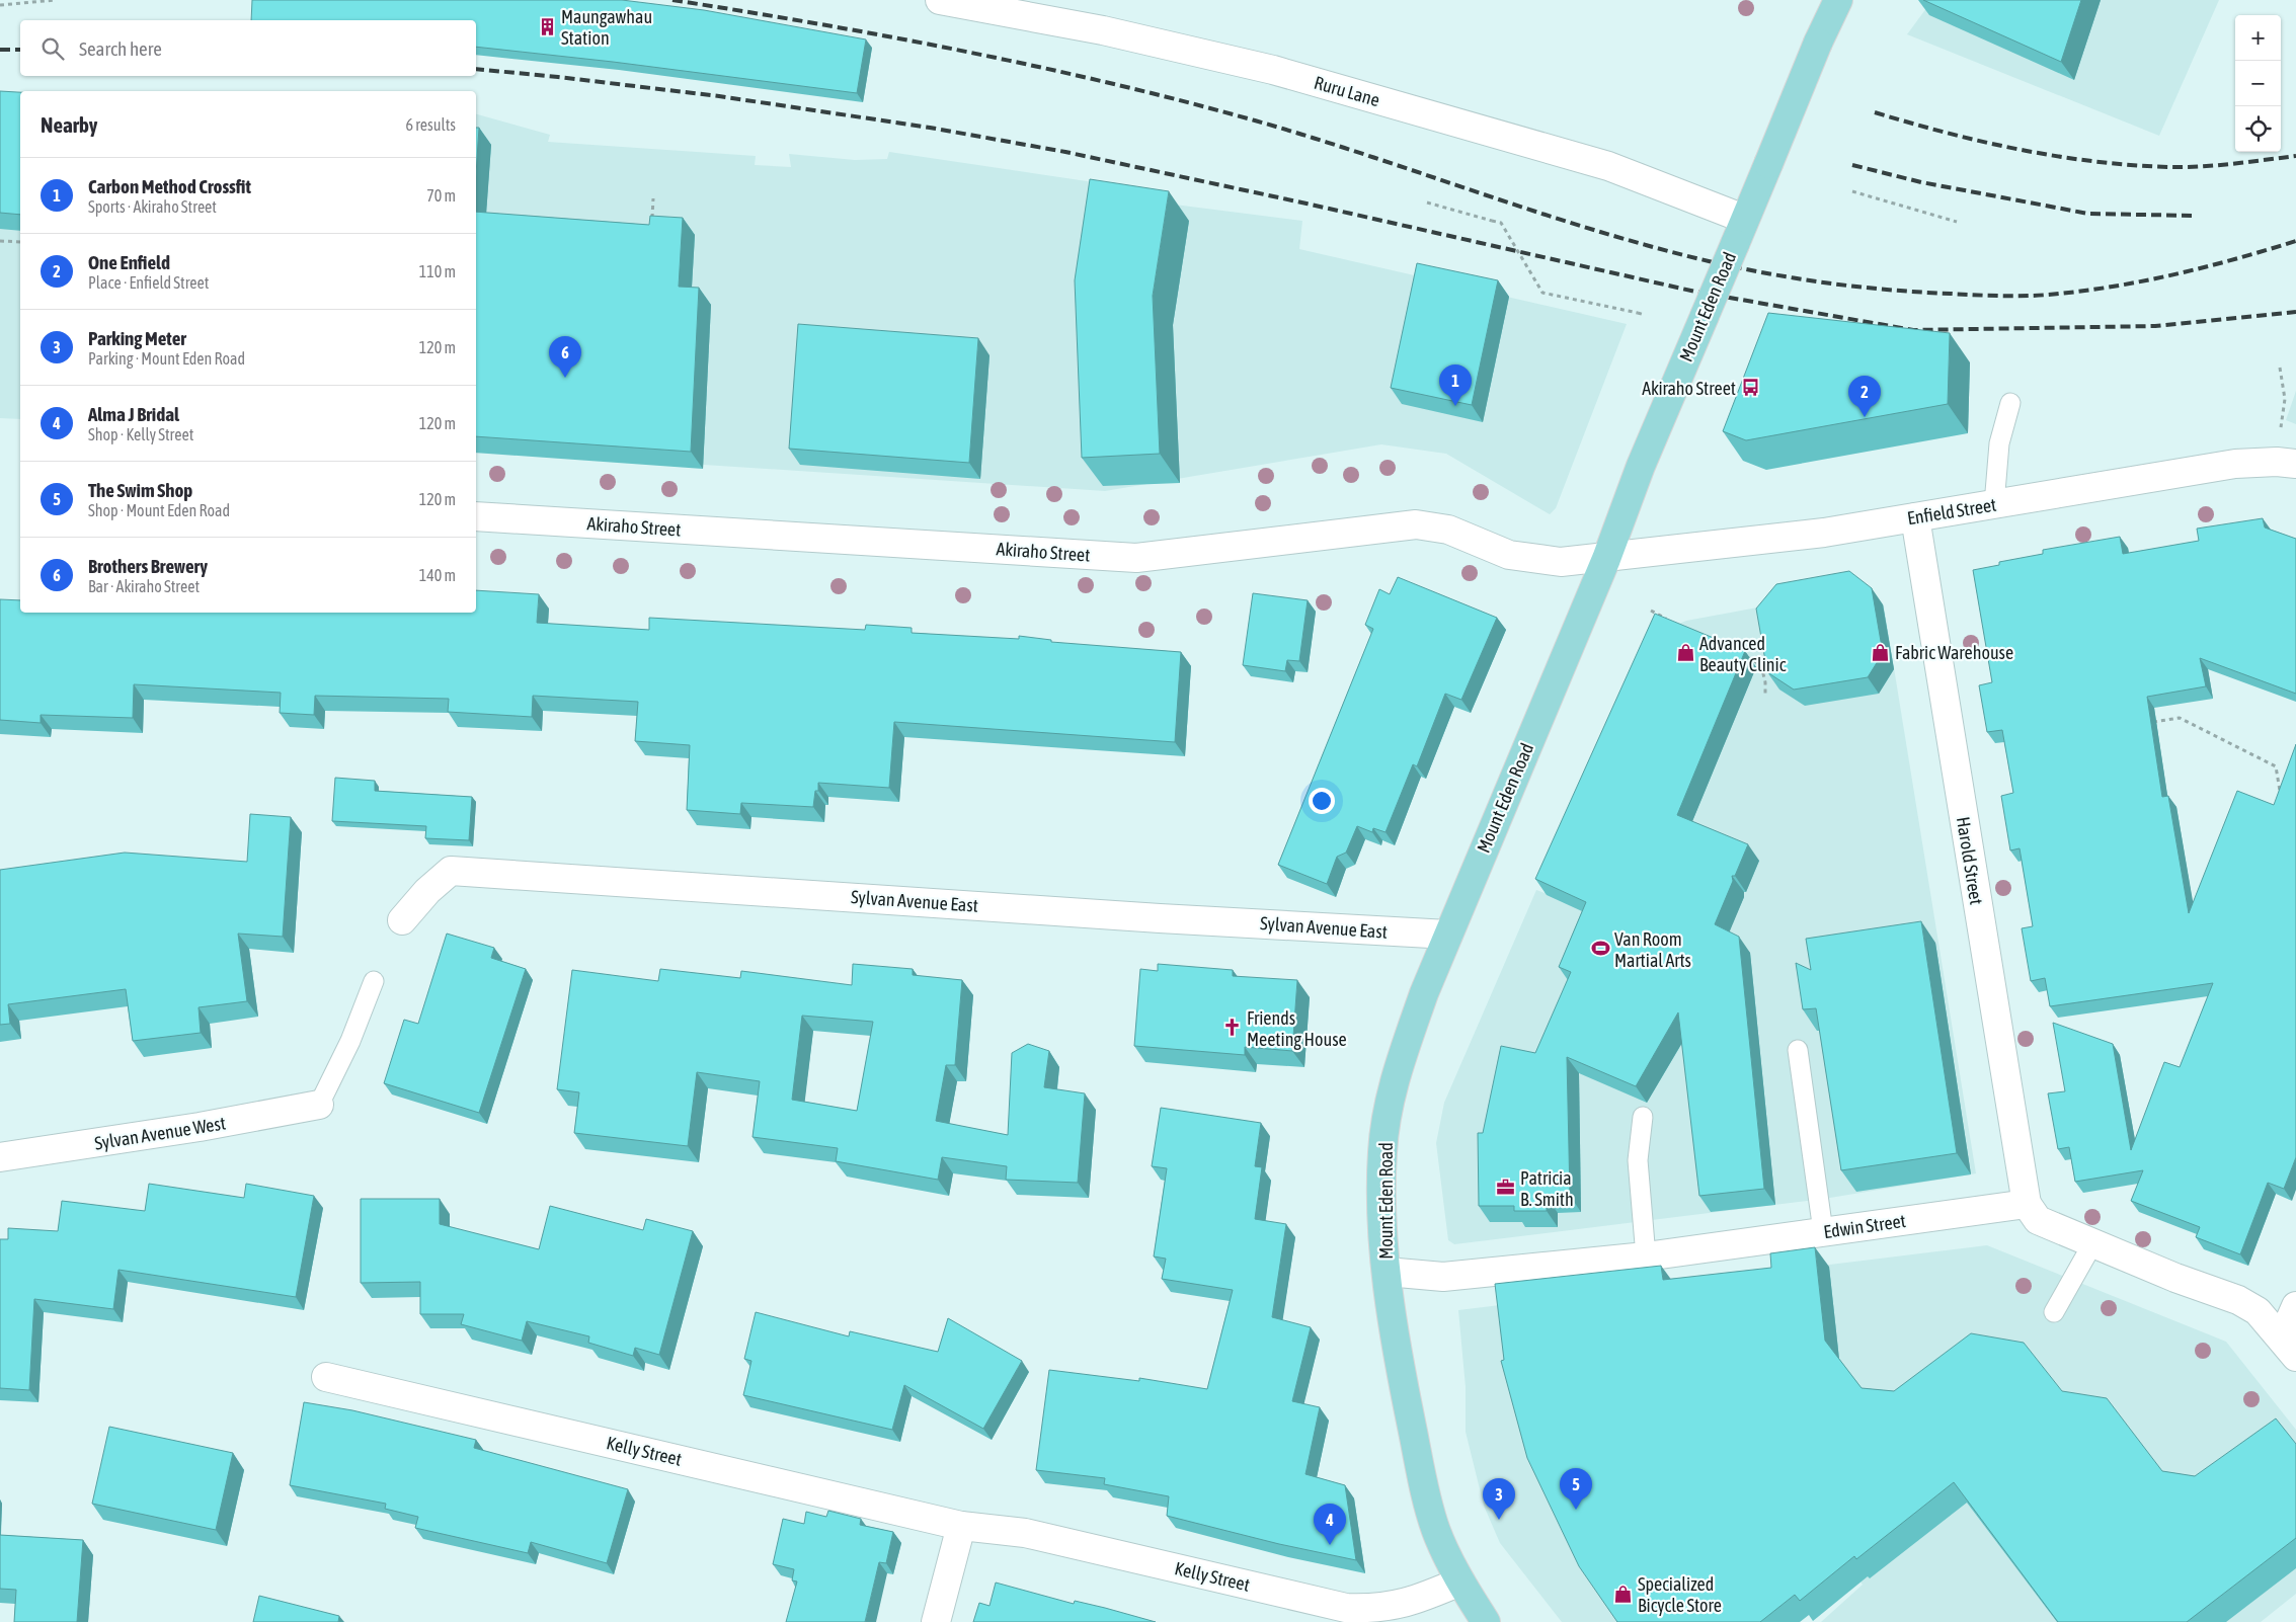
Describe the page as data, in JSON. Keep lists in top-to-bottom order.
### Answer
{
  "streets": {
    "main road": ["Mount Eden Road"],
    "street": [
      "Ruru Lane",
      "Enfield Street",
      "Akiraho Street",
      "Harold Street",
      "Sylvan Avenue East",
      "Sylvan Avenue West",
      "Edwin Street",
      "Kelly Street"
    ]
  },
  "crossings": [
    ["Ruru Lane", "Mount Eden Road"],
    ["Mount Eden Road", "Enfield Street"],
    ["Mount Eden Road", "Akiraho Street"],
    ["Mount Eden Road", "Sylvan Avenue East"],
    ["Mount Eden Road", "Edwin Street"],
    ["Mount Eden Road", "Kelly Street"],
    ["Enfield Street", "Akiraho Street"],
    ["Enfield Street", "Harold Street"],
    ["Harold Street", "Edwin Street"]
  ],
  "places": {
    "building": ["Maungawhau Station"],
    "bus stop": ["Akiraho Street"],
    "shop": ["Fabric Warehouse", "Advanced Beauty Clinic", "Specialized Bicycle Store"],
    "sports": ["Van Room Martial Arts"],
    "church": ["Friends Meeting House"],
    "office": ["Patricia B. Smith"]
  },
  "page": {
    "map_buttons": ["+", "−"],
    "search": "Search here",
    "heading": ["Nearby", "6 results"],
    "list": [
      {
        "mark": "1",
        "name": "Carbon Method Crossfit",
        "note": "Sports · Akiraho Street",
        "value": "70 m"
      },
      {
        "mark": "2",
        "name": "One Enfield",
        "note": "Place · Enfield Street",
        "value": "110 m"
      },
      {
        "mark": "3",
        "name": "Parking Meter",
        "note": "Parking · Mount Eden Road",
        "value": "120 m"
      },
      {
        "mark": "4",
        "name": "Alma J Bridal",
        "note": "Shop · Kelly Street",
        "value": "120 m"
      },
      {
        "mark": "5",
        "name": "The Swim Shop",
        "note": "Shop · Mount Eden Road",
        "value": "120 m"
      },
      {
        "mark": "6",
        "name": "Brothers Brewery",
        "note": "Bar · Akiraho Street",
        "value": "140 m"
      }
    ],
    "pins": [
      "6",
      "1",
      "2",
      "5",
      "3",
      "4"
    ]
  }
}
